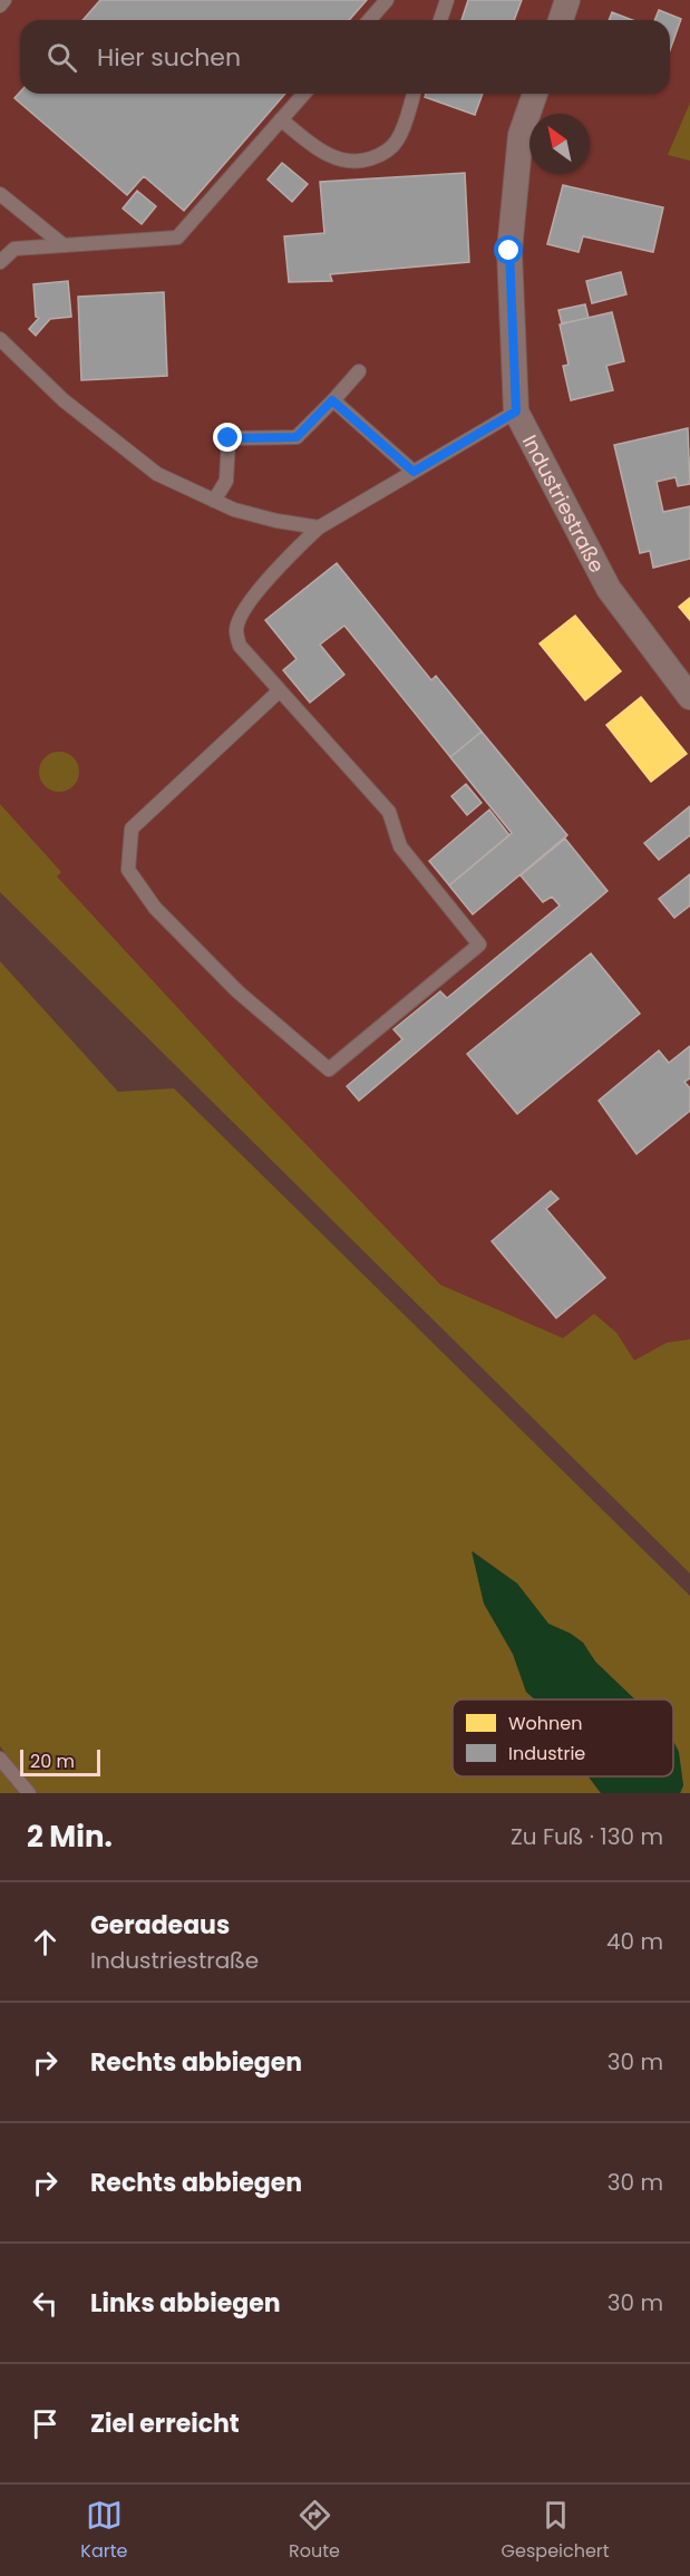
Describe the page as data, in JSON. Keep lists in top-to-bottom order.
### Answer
{
  "streets": {
    "street": ["Industriestraße"]
  },
  "legend": ["Wohnen", "Industrie"],
  "scale_bar": "20 m",
  "north": "top left",
  "page": {
    "search": "Hier suchen",
    "scale": "20 m",
    "heading": ["2 Min.", "Zu Fuß · 130 m"],
    "list": [
      ["Geradeaus", "Industriestraße", "40 m"],
      ["Rechts abbiegen", "30 m"],
      ["Rechts abbiegen", "30 m"],
      ["Links abbiegen", "30 m"],
      "Ziel erreicht"
    ],
    "nav": ["Karte", "Route", "Gespeichert"]
  }
}
